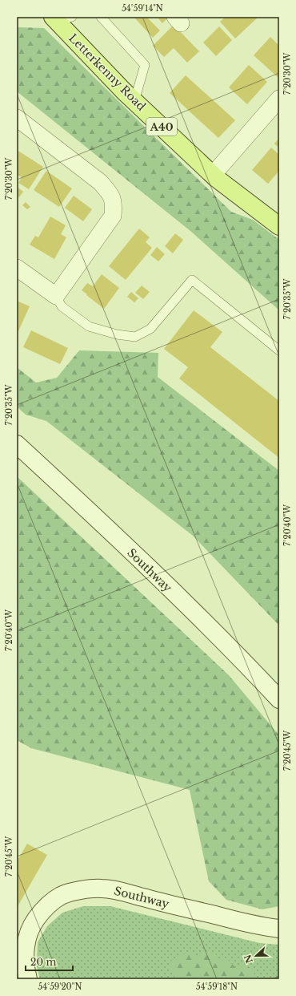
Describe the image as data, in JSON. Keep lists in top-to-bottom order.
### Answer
{
  "streets": {
    "main road": ["Letterkenny Road", "A40"],
    "street": ["Southway"]
  },
  "scale_bar": "20 m",
  "north": "left",
  "coordinates": [
    "54°59'14\"N",
    "7°20'30\"W",
    "7°20'35\"W",
    "7°20'40\"W",
    "7°20'45\"W",
    "54°59'20\"N",
    "54°59'18\"N"
  ]
}
